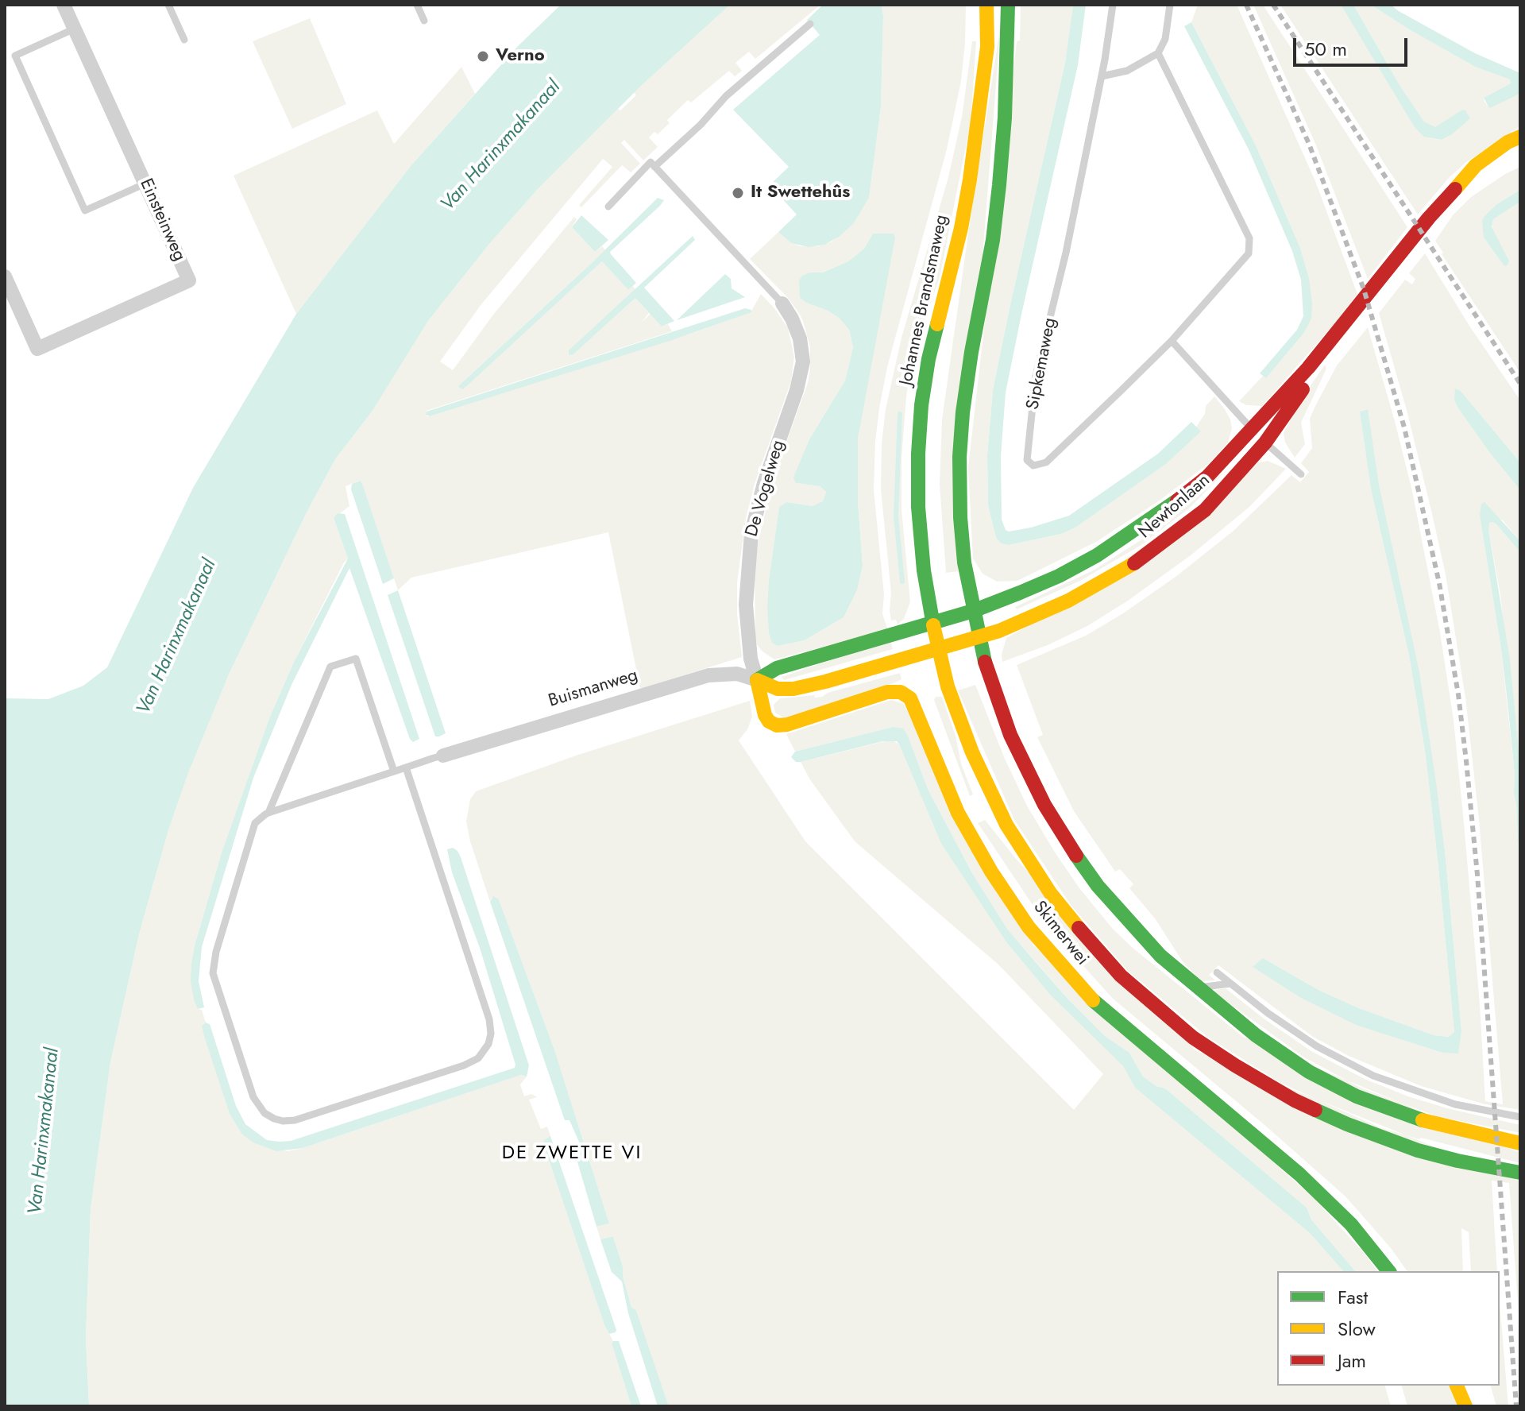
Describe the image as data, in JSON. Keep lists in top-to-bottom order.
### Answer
{
  "streets": {
    "main road": [
      "Johannes Brandsmaweg",
      "Newtonlaan",
      "Buismanweg",
      "Skimerwei"
    ],
    "street": ["Einsteinweg", "De Vogelweg"],
    "lane": ["Sipkemaweg"]
  },
  "crossings": [
    ["Johannes Brandsmaweg", "Newtonlaan"],
    ["Johannes Brandsmaweg", "Buismanweg"],
    ["De Vogelweg", "Buismanweg"],
    ["De Vogelweg", "Skimerwei"],
    ["Newtonlaan", "Buismanweg"],
    ["Buismanweg", "Skimerwei"]
  ],
  "districts": ["DE ZWETTE VI"],
  "water": ["Van Harinxmakanaal"],
  "places": ["Verno", "It Swettehûs"],
  "legend": ["Fast", "Slow", "Jam"],
  "scale_bar": "50 m"
}
